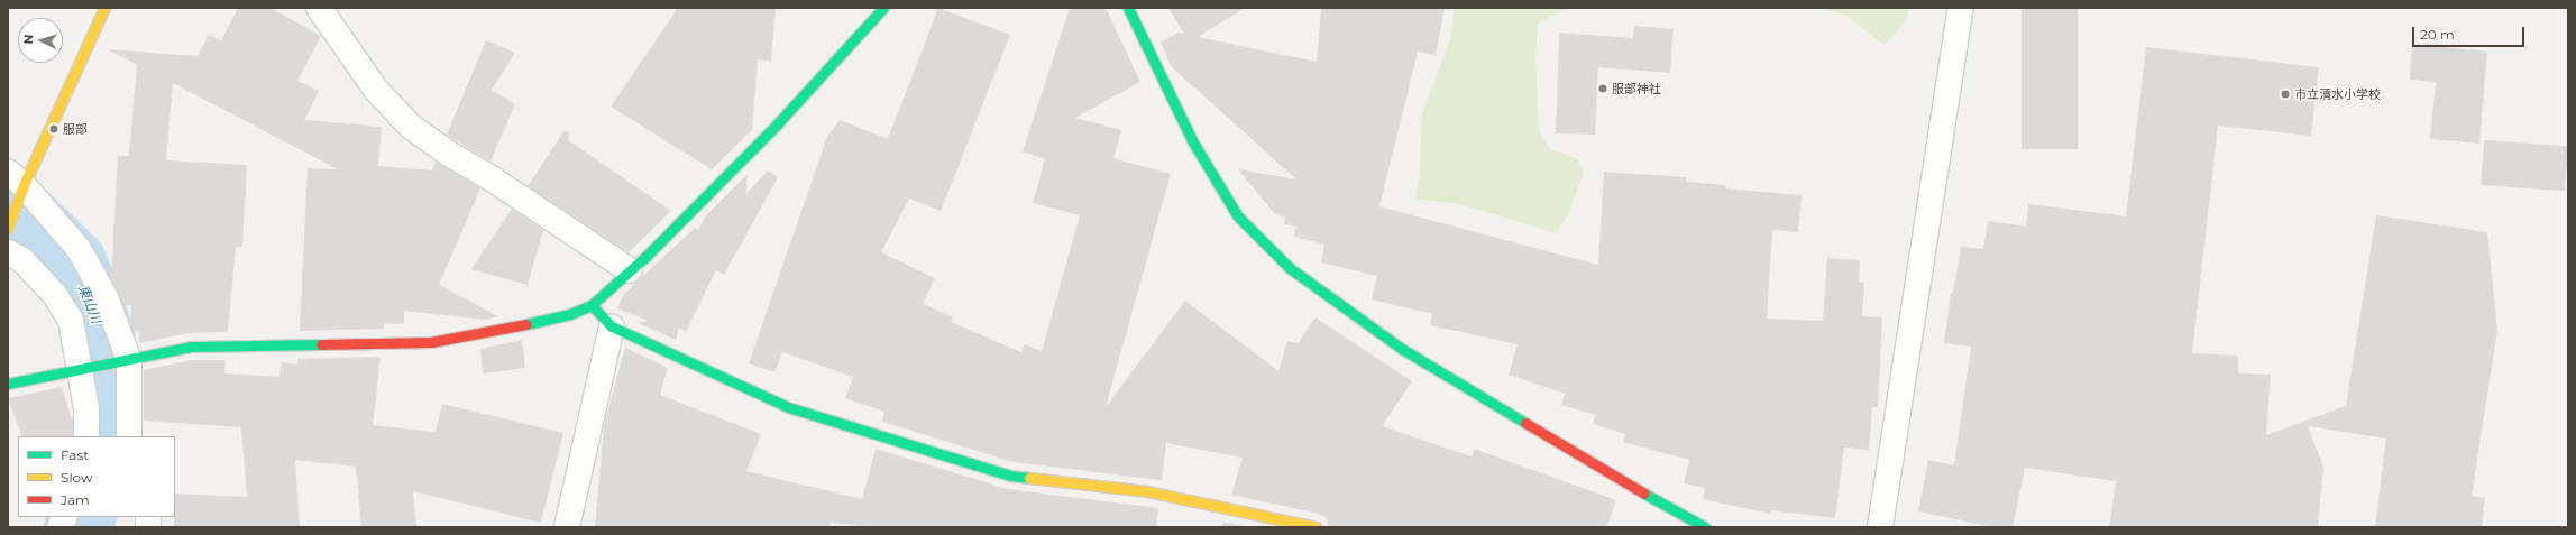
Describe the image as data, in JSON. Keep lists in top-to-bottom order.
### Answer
{
  "water": ["東山川"],
  "places": ["服部神社", "市立清水小学校", "服部"],
  "legend": ["Fast", "Slow", "Jam"],
  "scale_bar": "20 m",
  "north": "left"
}
